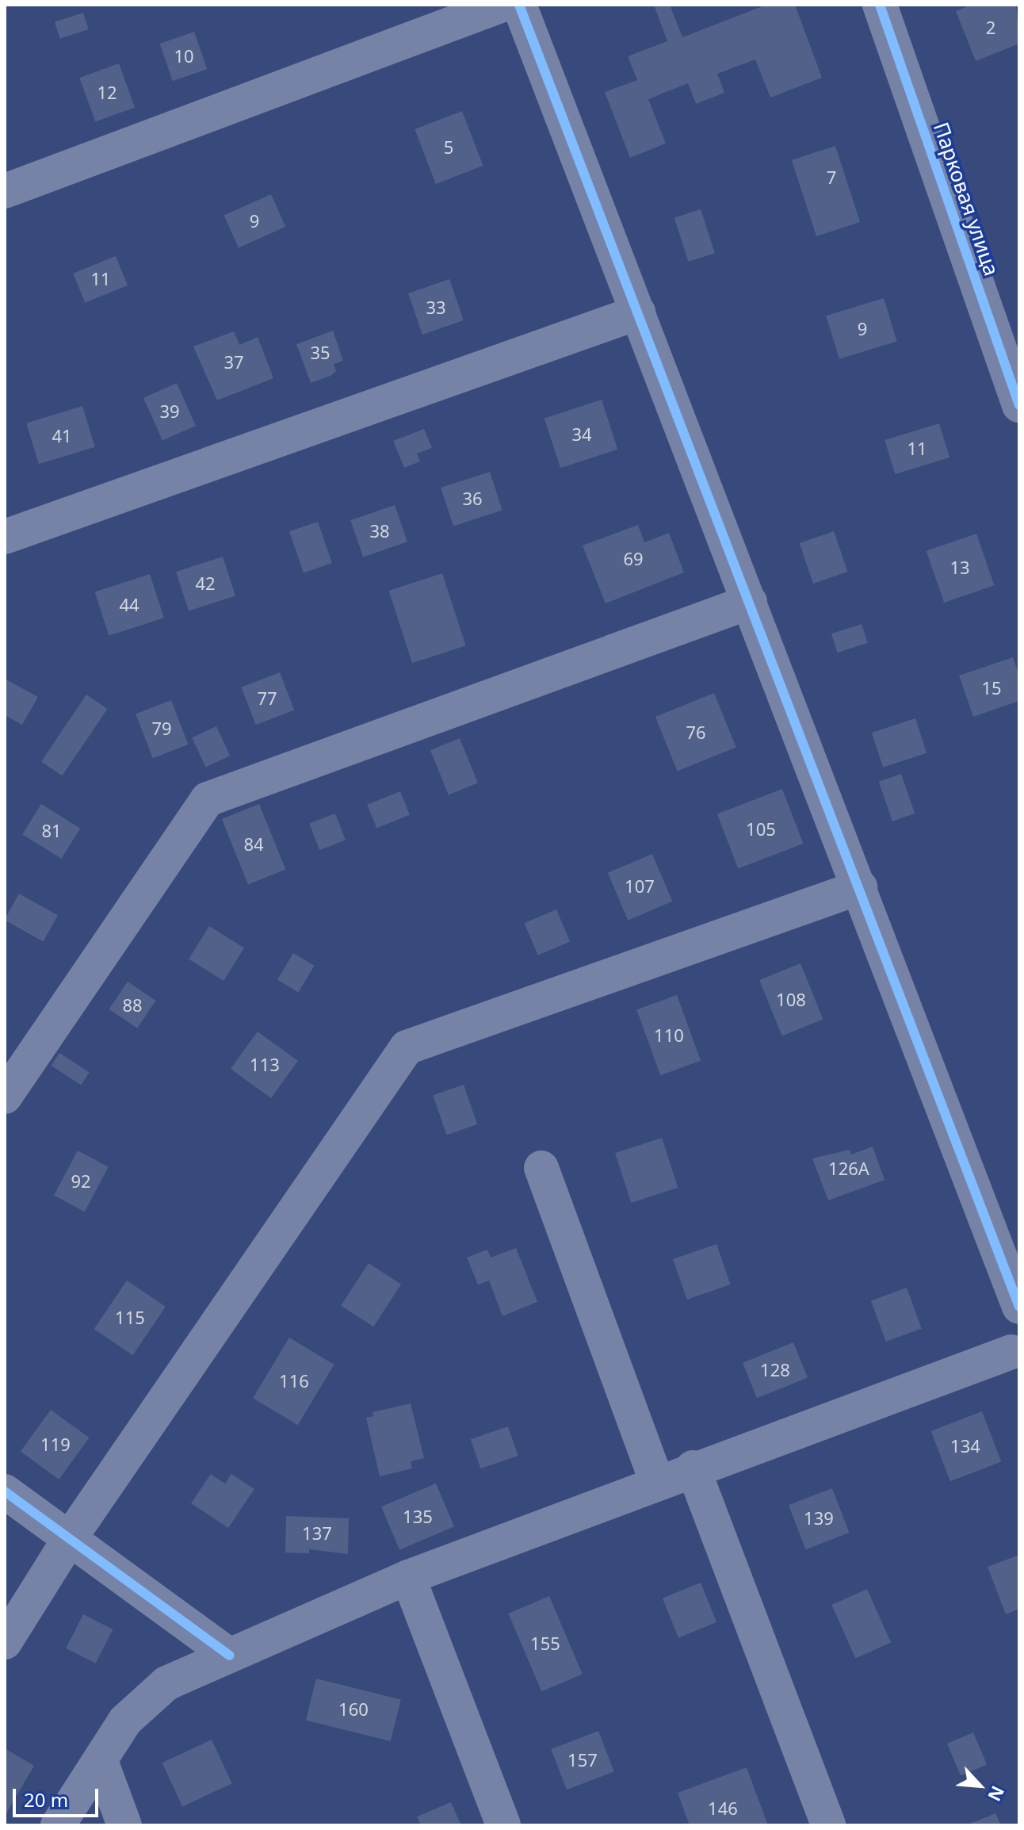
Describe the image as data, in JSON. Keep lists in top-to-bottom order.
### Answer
{
  "streets": {
    "street": ["Парковая улица"]
  },
  "house_numbers": [
    "2",
    "10",
    "12",
    "5",
    "7",
    "9",
    "11",
    "33",
    "9",
    "35",
    "37",
    "39",
    "34",
    "41",
    "11",
    "36",
    "38",
    "69",
    "13",
    "42",
    "44",
    "15",
    "77",
    "79",
    "76",
    "105",
    "81",
    "84",
    "107",
    "108",
    "88",
    "110",
    "113",
    "126А",
    "92",
    "115",
    "128",
    "116",
    "119",
    "134",
    "135",
    "139",
    "137",
    "155",
    "160",
    "157",
    "146"
  ],
  "scale_bar": "20 m",
  "north": "bottom right"
}
